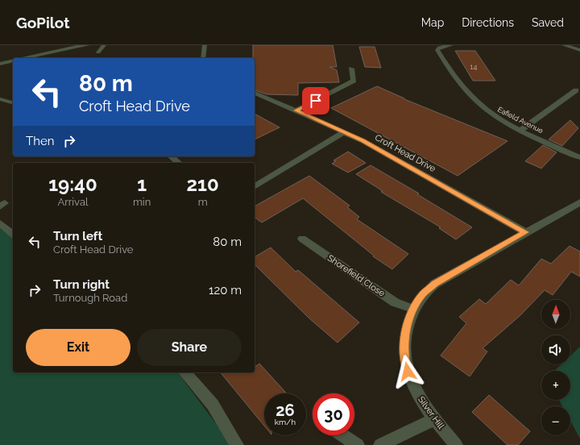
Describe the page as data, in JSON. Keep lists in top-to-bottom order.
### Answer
{
  "streets": {
    "street": [
      "Eafield Avenue",
      "Croft Head Drive",
      "Shorefield Close",
      "Silver Hill"
    ]
  },
  "crossings": [
    ["Croft Head Drive", "Silver Hill"],
    ["Shorefield Close", "Silver Hill"]
  ],
  "house_numbers": ["14"],
  "north": "top",
  "page": {
    "header": "GoPilot",
    "nav": ["Map", "Directions", "Saved"],
    "turn": ["80 m", "Croft Head Drive"],
    "then": "Then",
    "eta": [
      "19:40",
      "Arrival",
      "1",
      "min",
      "210",
      "m"
    ],
    "list": [
      {
        "name": "Turn left",
        "note": "Croft Head Drive",
        "value": "80 m"
      },
      {
        "name": "Turn right",
        "note": "Turnough Road",
        "value": "120 m"
      }
    ],
    "map_buttons": ["+", "−"],
    "buttons": ["Exit", "Share"],
    "speed": "26 km/h",
    "limit": "30"
  }
}
